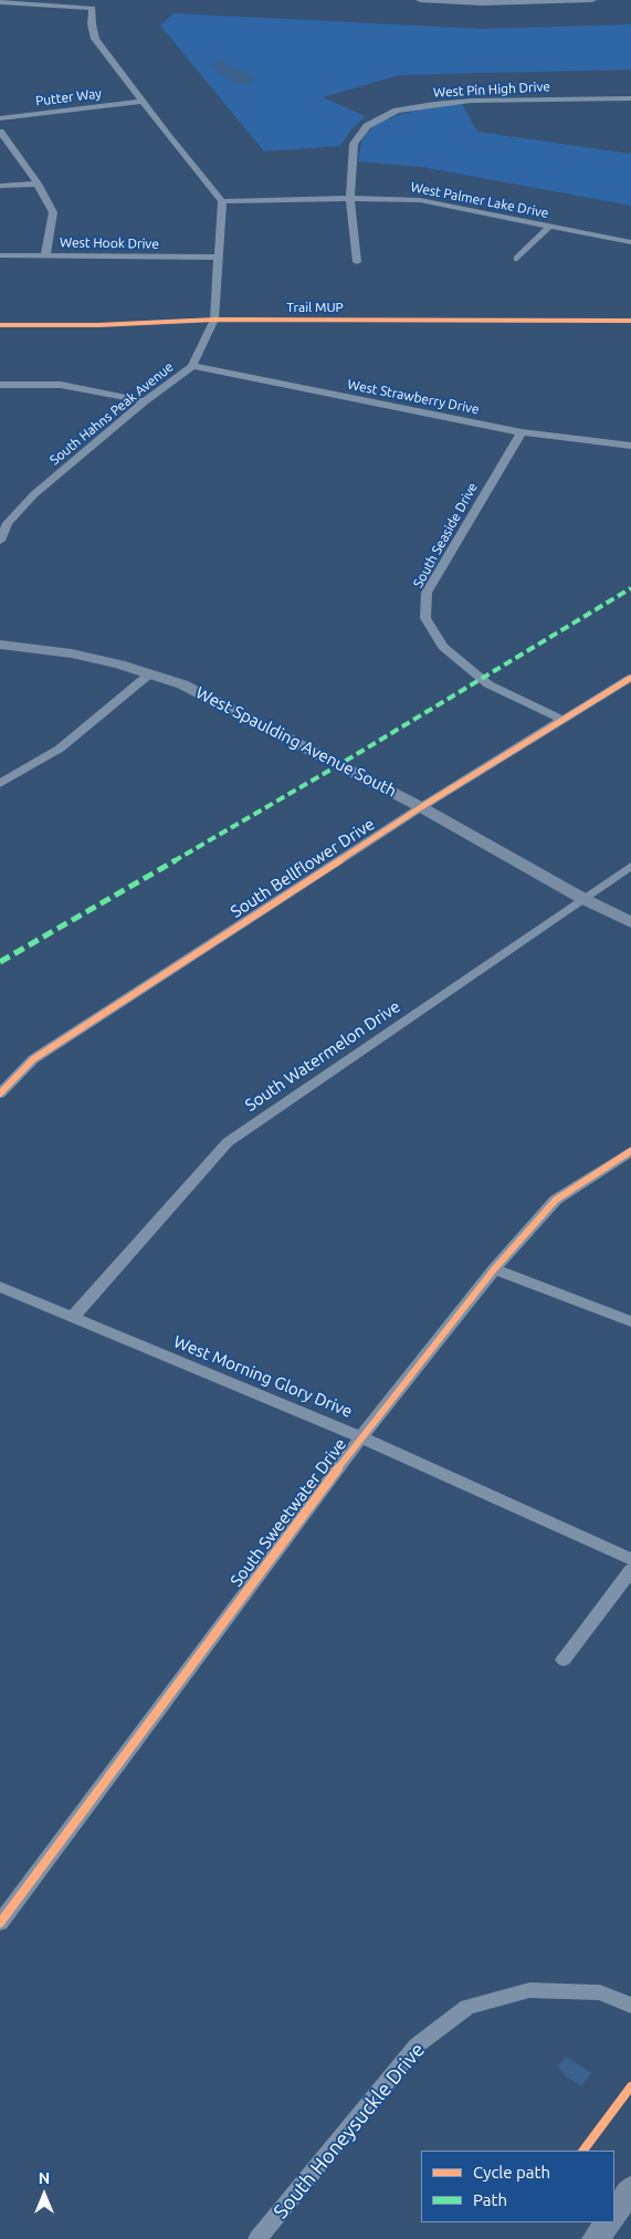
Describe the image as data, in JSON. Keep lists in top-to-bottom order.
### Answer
{
  "streets": {
    "street": [
      "West Pin High Drive",
      "Putter Way",
      "West Palmer Lake Drive",
      "West Hook Drive",
      "West Strawberry Drive",
      "South Hahns Peak Avenue",
      "South Seaside Drive",
      "West Spaulding Avenue South",
      "South Bellflower Drive",
      "South Watermelon Drive",
      "West Morning Glory Drive",
      "South Sweetwater Drive",
      "South Honeysuckle Drive"
    ],
    "cycle path": ["Trail MUP"]
  },
  "crossings": [
    ["West Pin High Drive", "West Palmer Lake Drive"],
    ["West Palmer Lake Drive", "South Hahns Peak Avenue"],
    ["West Hook Drive", "South Hahns Peak Avenue"],
    ["West Strawberry Drive", "South Hahns Peak Avenue"],
    ["West Strawberry Drive", "South Seaside Drive"],
    ["South Seaside Drive", "South Bellflower Drive"],
    ["West Spaulding Avenue South", "South Bellflower Drive"],
    ["West Spaulding Avenue South", "South Watermelon Drive"],
    ["South Watermelon Drive", "West Morning Glory Drive"],
    ["West Morning Glory Drive", "South Sweetwater Drive"]
  ],
  "legend": ["Cycle path", "Path"],
  "north": "top"
}
